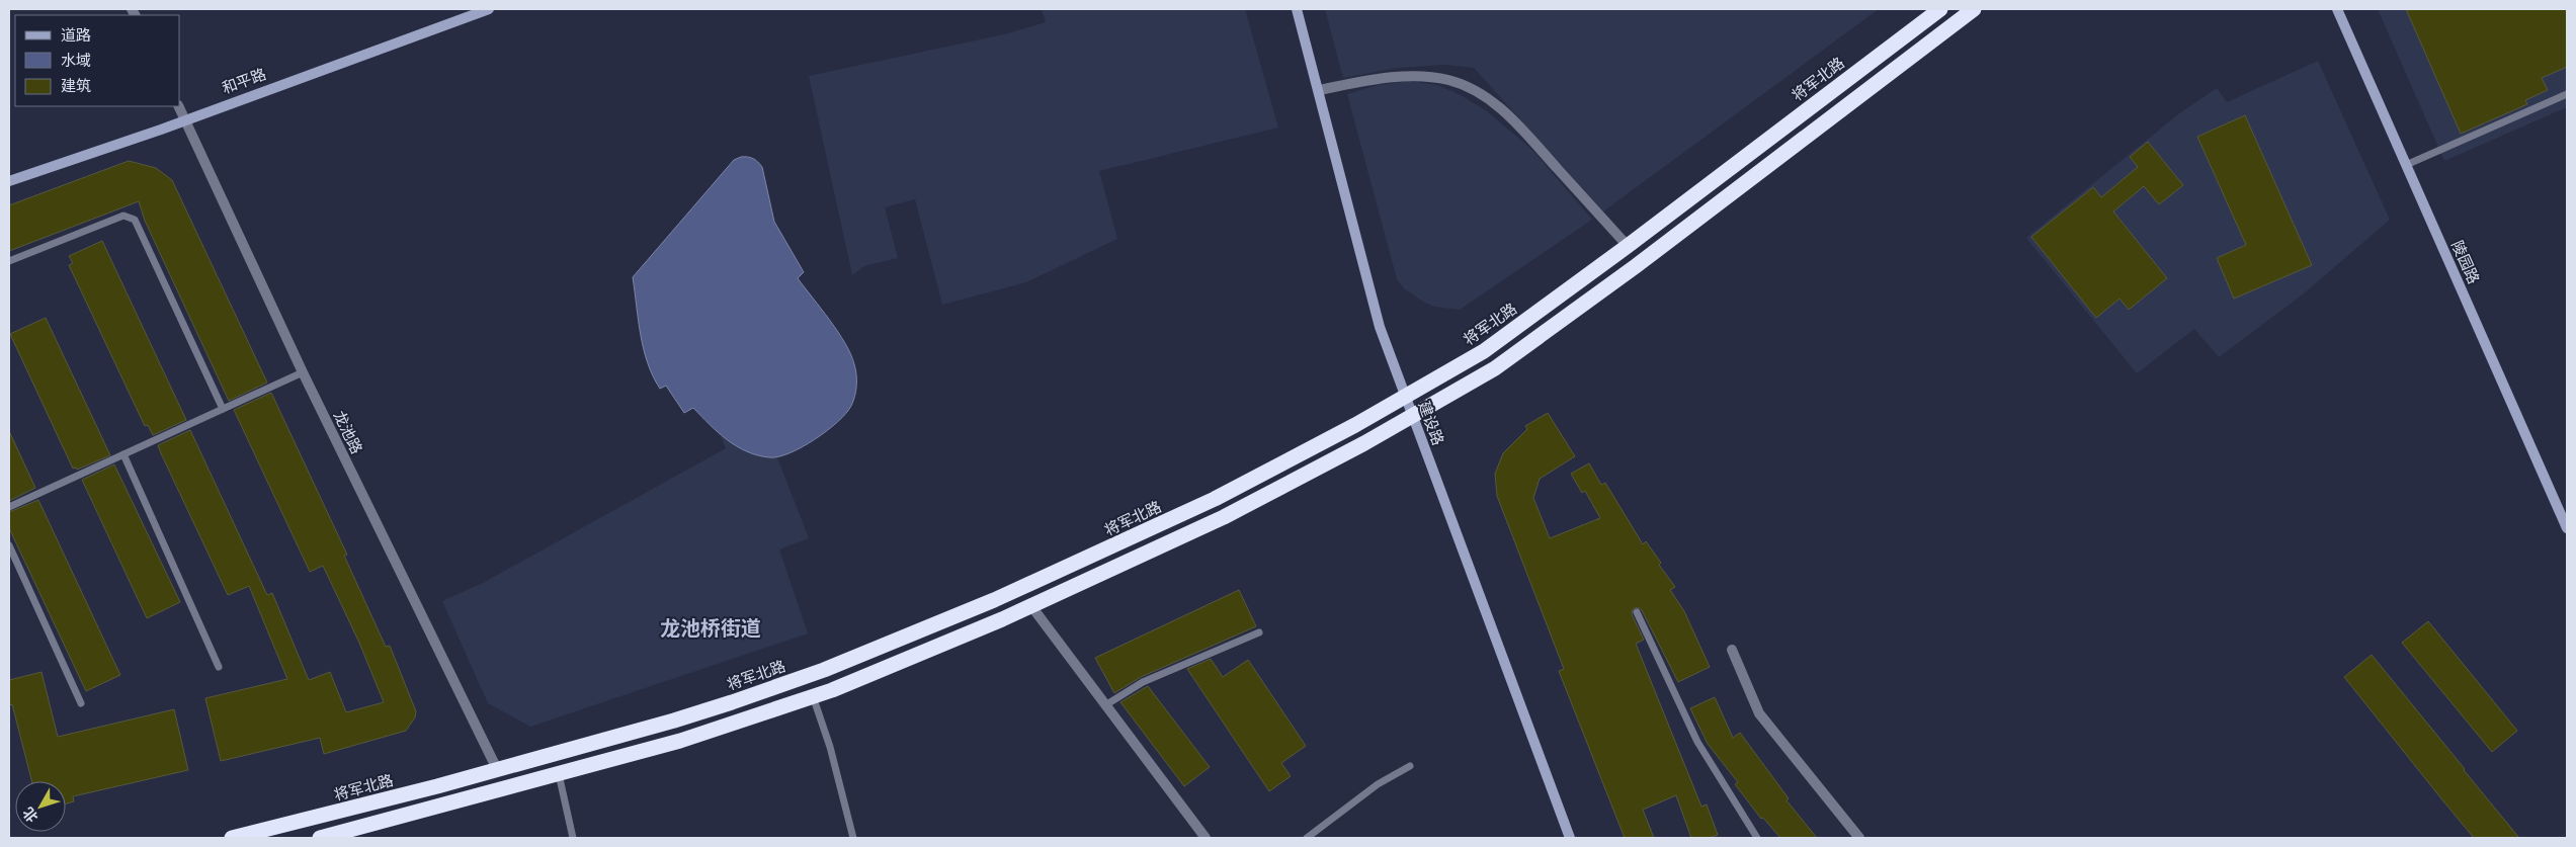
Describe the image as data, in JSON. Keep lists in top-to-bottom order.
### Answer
{
  "streets": {
    "highway": ["将军北路"],
    "street": [
      "和平路",
      "陵园路",
      "建设路",
      "龙池路"
    ]
  },
  "crossings": [
    ["将军北路", "建设路"],
    ["将军北路", "龙池路"],
    ["和平路", "龙池路"]
  ],
  "districts": ["龙池桥街道"],
  "legend": ["道路", "水域", "建筑"],
  "north": "bottom left"
}
